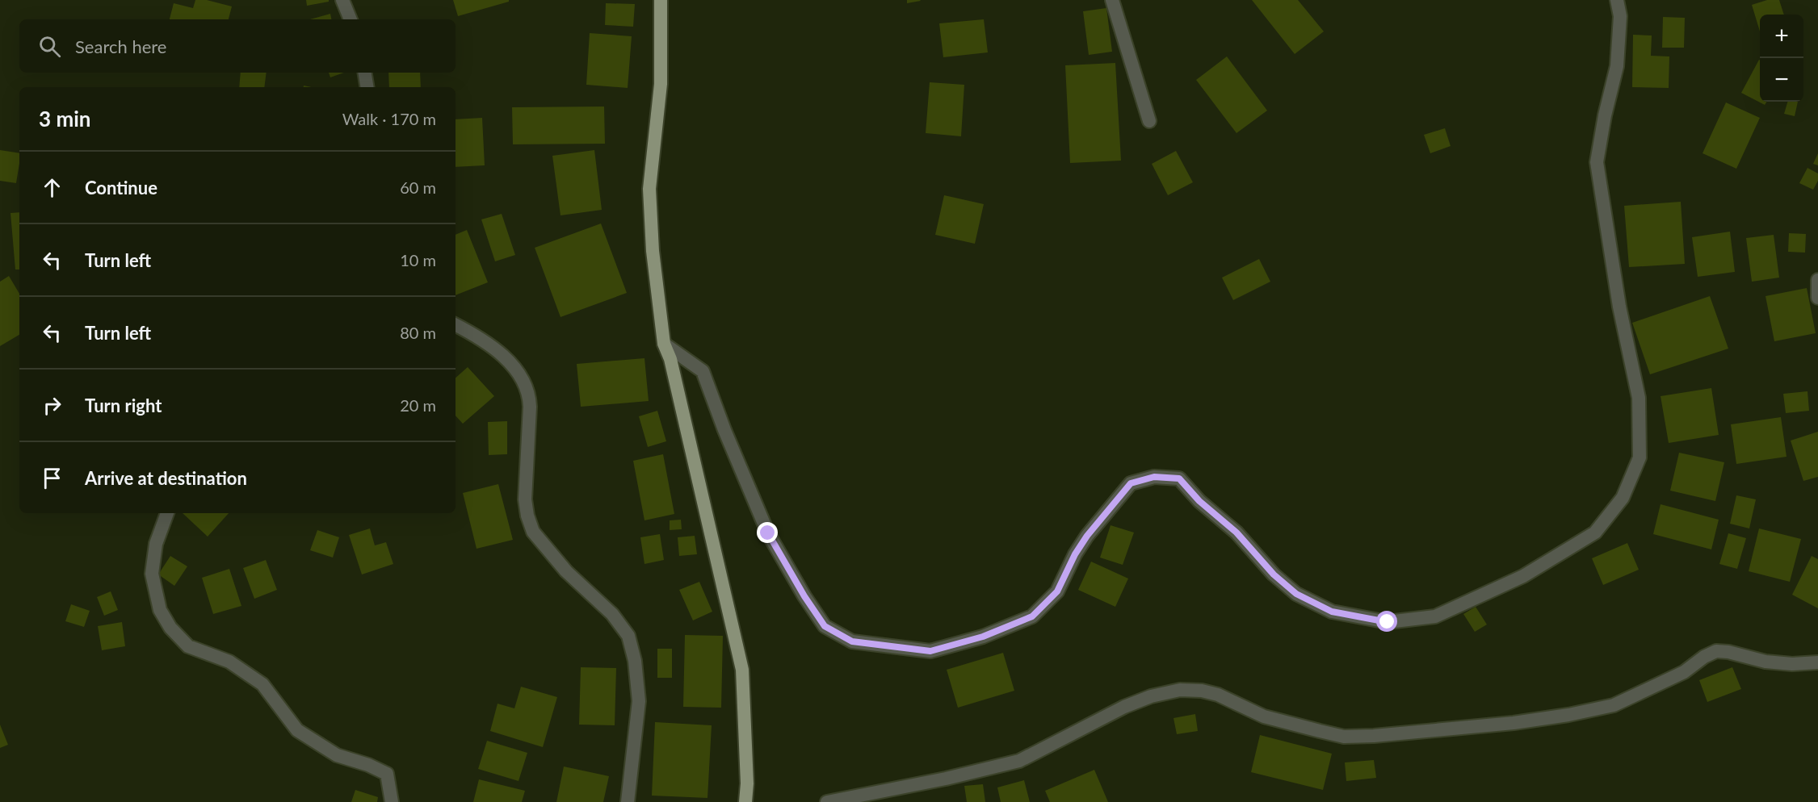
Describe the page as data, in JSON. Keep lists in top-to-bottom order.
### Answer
{
  "page": {
    "map_buttons": ["+", "−"],
    "search": "Search here",
    "heading": ["3 min", "Walk · 170 m"],
    "list": [
      ["Continue", "60 m"],
      ["Turn left", "10 m"],
      ["Turn left", "80 m"],
      ["Turn right", "20 m"],
      "Arrive at destination"
    ]
  }
}
